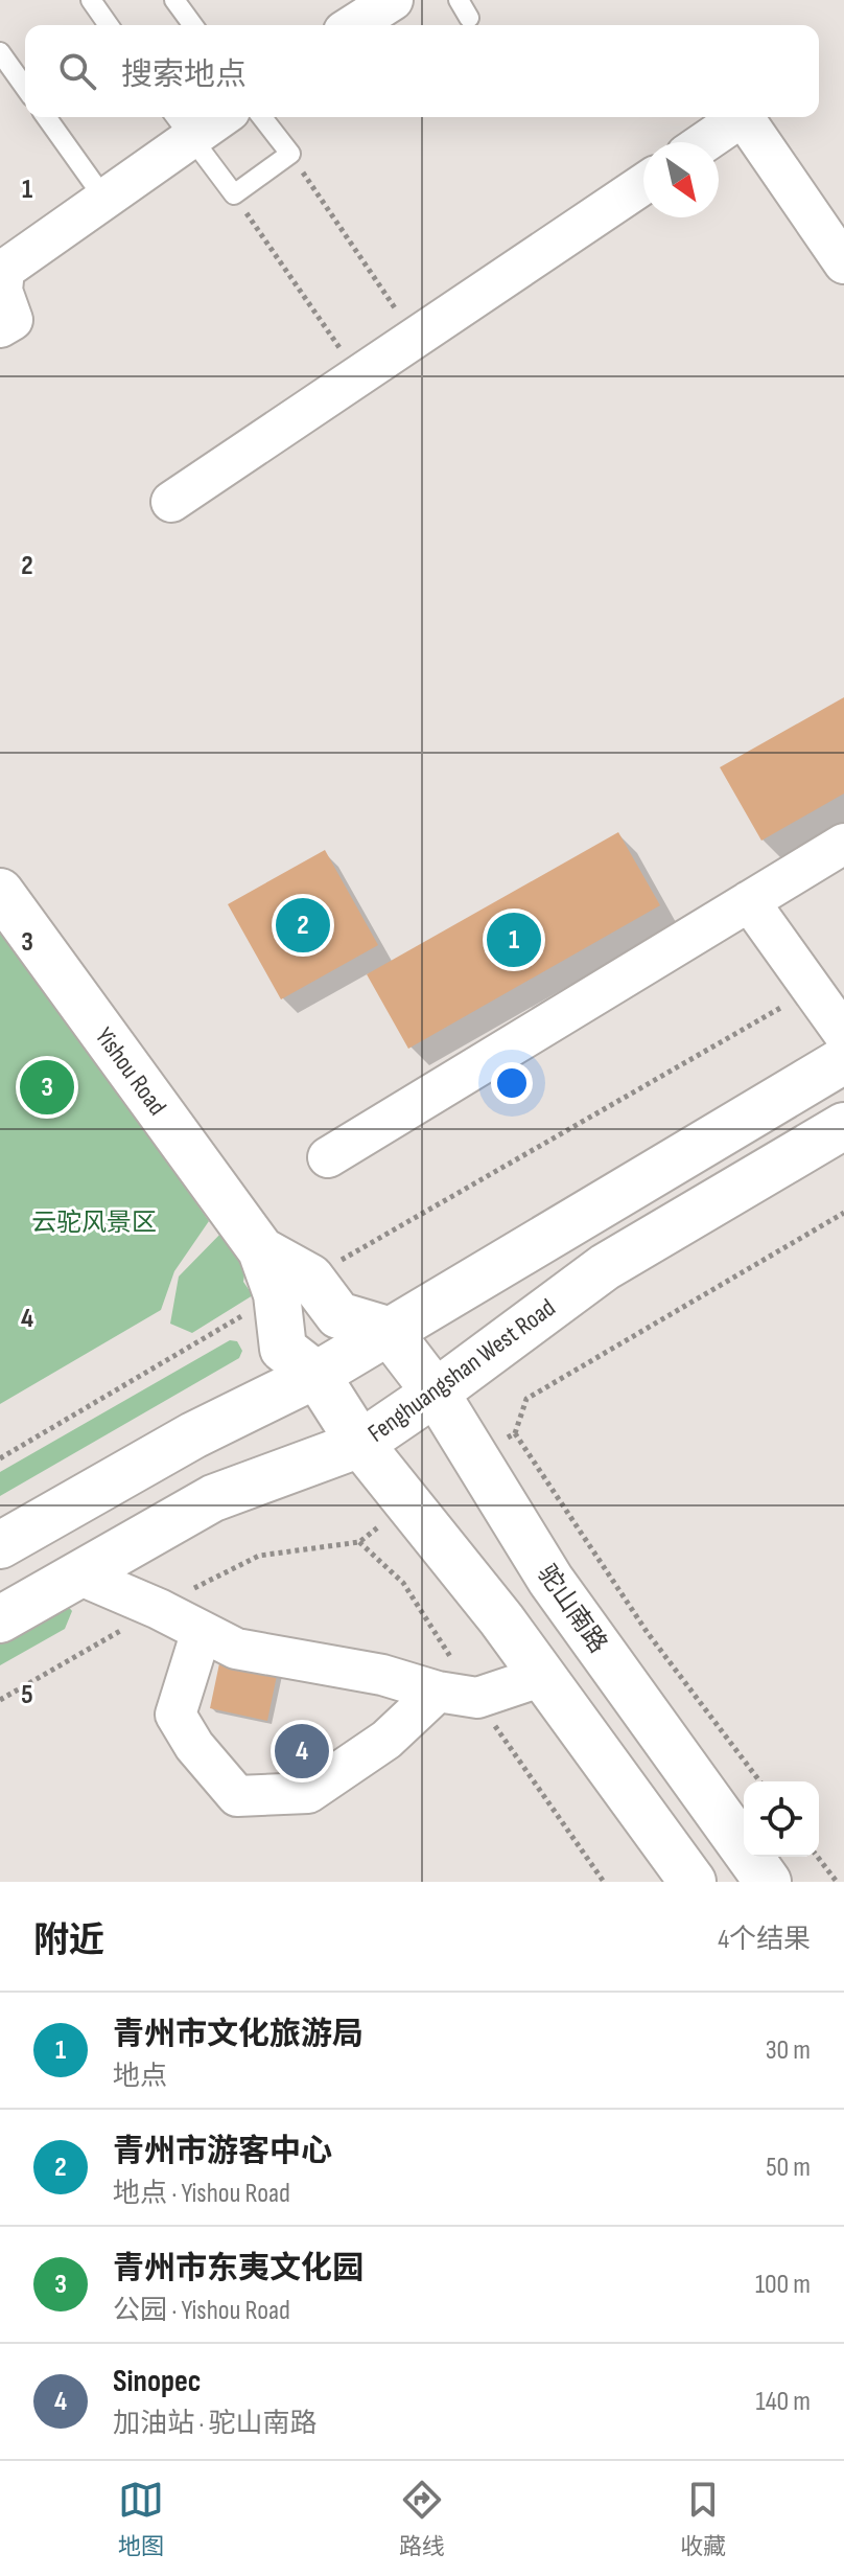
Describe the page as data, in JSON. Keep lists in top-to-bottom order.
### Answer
{
  "streets": {
    "main road": ["Yishou Road", "Fenghuangshan West Road", "驼山南路"]
  },
  "crossings": [
    ["Fenghuangshan West Road", "驼山南路"]
  ],
  "parks": ["云驼风景区"],
  "north": "bottom right",
  "page": {
    "search": "搜索地点",
    "pins": [
      "2",
      "1",
      "3",
      "4"
    ],
    "heading": ["附近", "4个结果"],
    "list": [
      {
        "mark": "1",
        "name": "青州市文化旅游局",
        "note": "地点",
        "value": "30 m"
      },
      {
        "mark": "2",
        "name": "青州市游客中心",
        "note": "地点 · Yishou Road",
        "value": "50 m"
      },
      {
        "mark": "3",
        "name": "青州市东夷文化园",
        "note": "公园 · Yishou Road",
        "value": "100 m"
      },
      {
        "mark": "4",
        "name": "Sinopec",
        "note": "加油站 · 驼山南路",
        "value": "140 m"
      }
    ],
    "nav": ["地图", "路线", "收藏"]
  },
  "grid": {
    "rows": [
      "1",
      "2",
      "3",
      "4",
      "5"
    ]
  }
}
